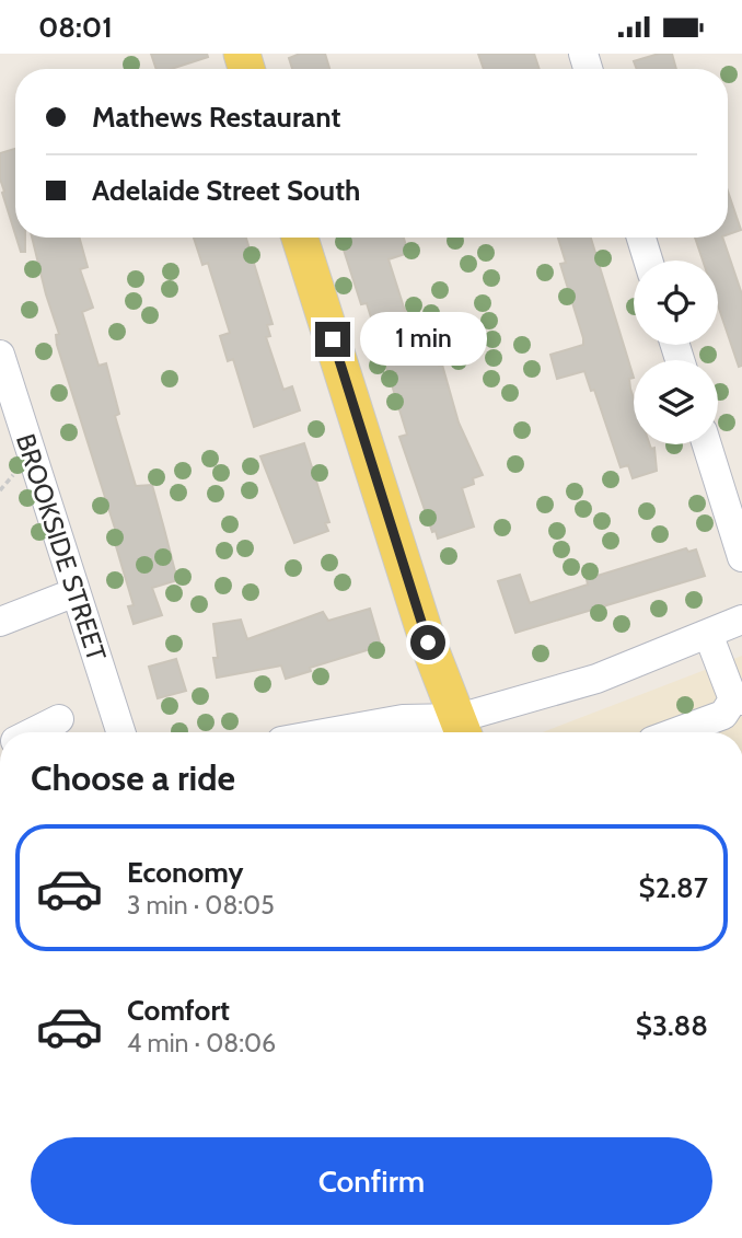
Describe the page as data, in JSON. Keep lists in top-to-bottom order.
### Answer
{
  "streets": {
    "street": ["BROOKSIDE STREET"]
  },
  "page": {
    "status": "08:01",
    "banner": ["Mathews Restaurant", "Adelaide Street South"],
    "bubble": "1 min",
    "heading": "Choose a ride",
    "list": [
      {
        "name": "Economy",
        "note": "3 min · 08:05",
        "value": "$2.87"
      },
      {
        "name": "Comfort",
        "note": "4 min · 08:06",
        "value": "$3.88"
      }
    ],
    "buttons": "Confirm"
  }
}
